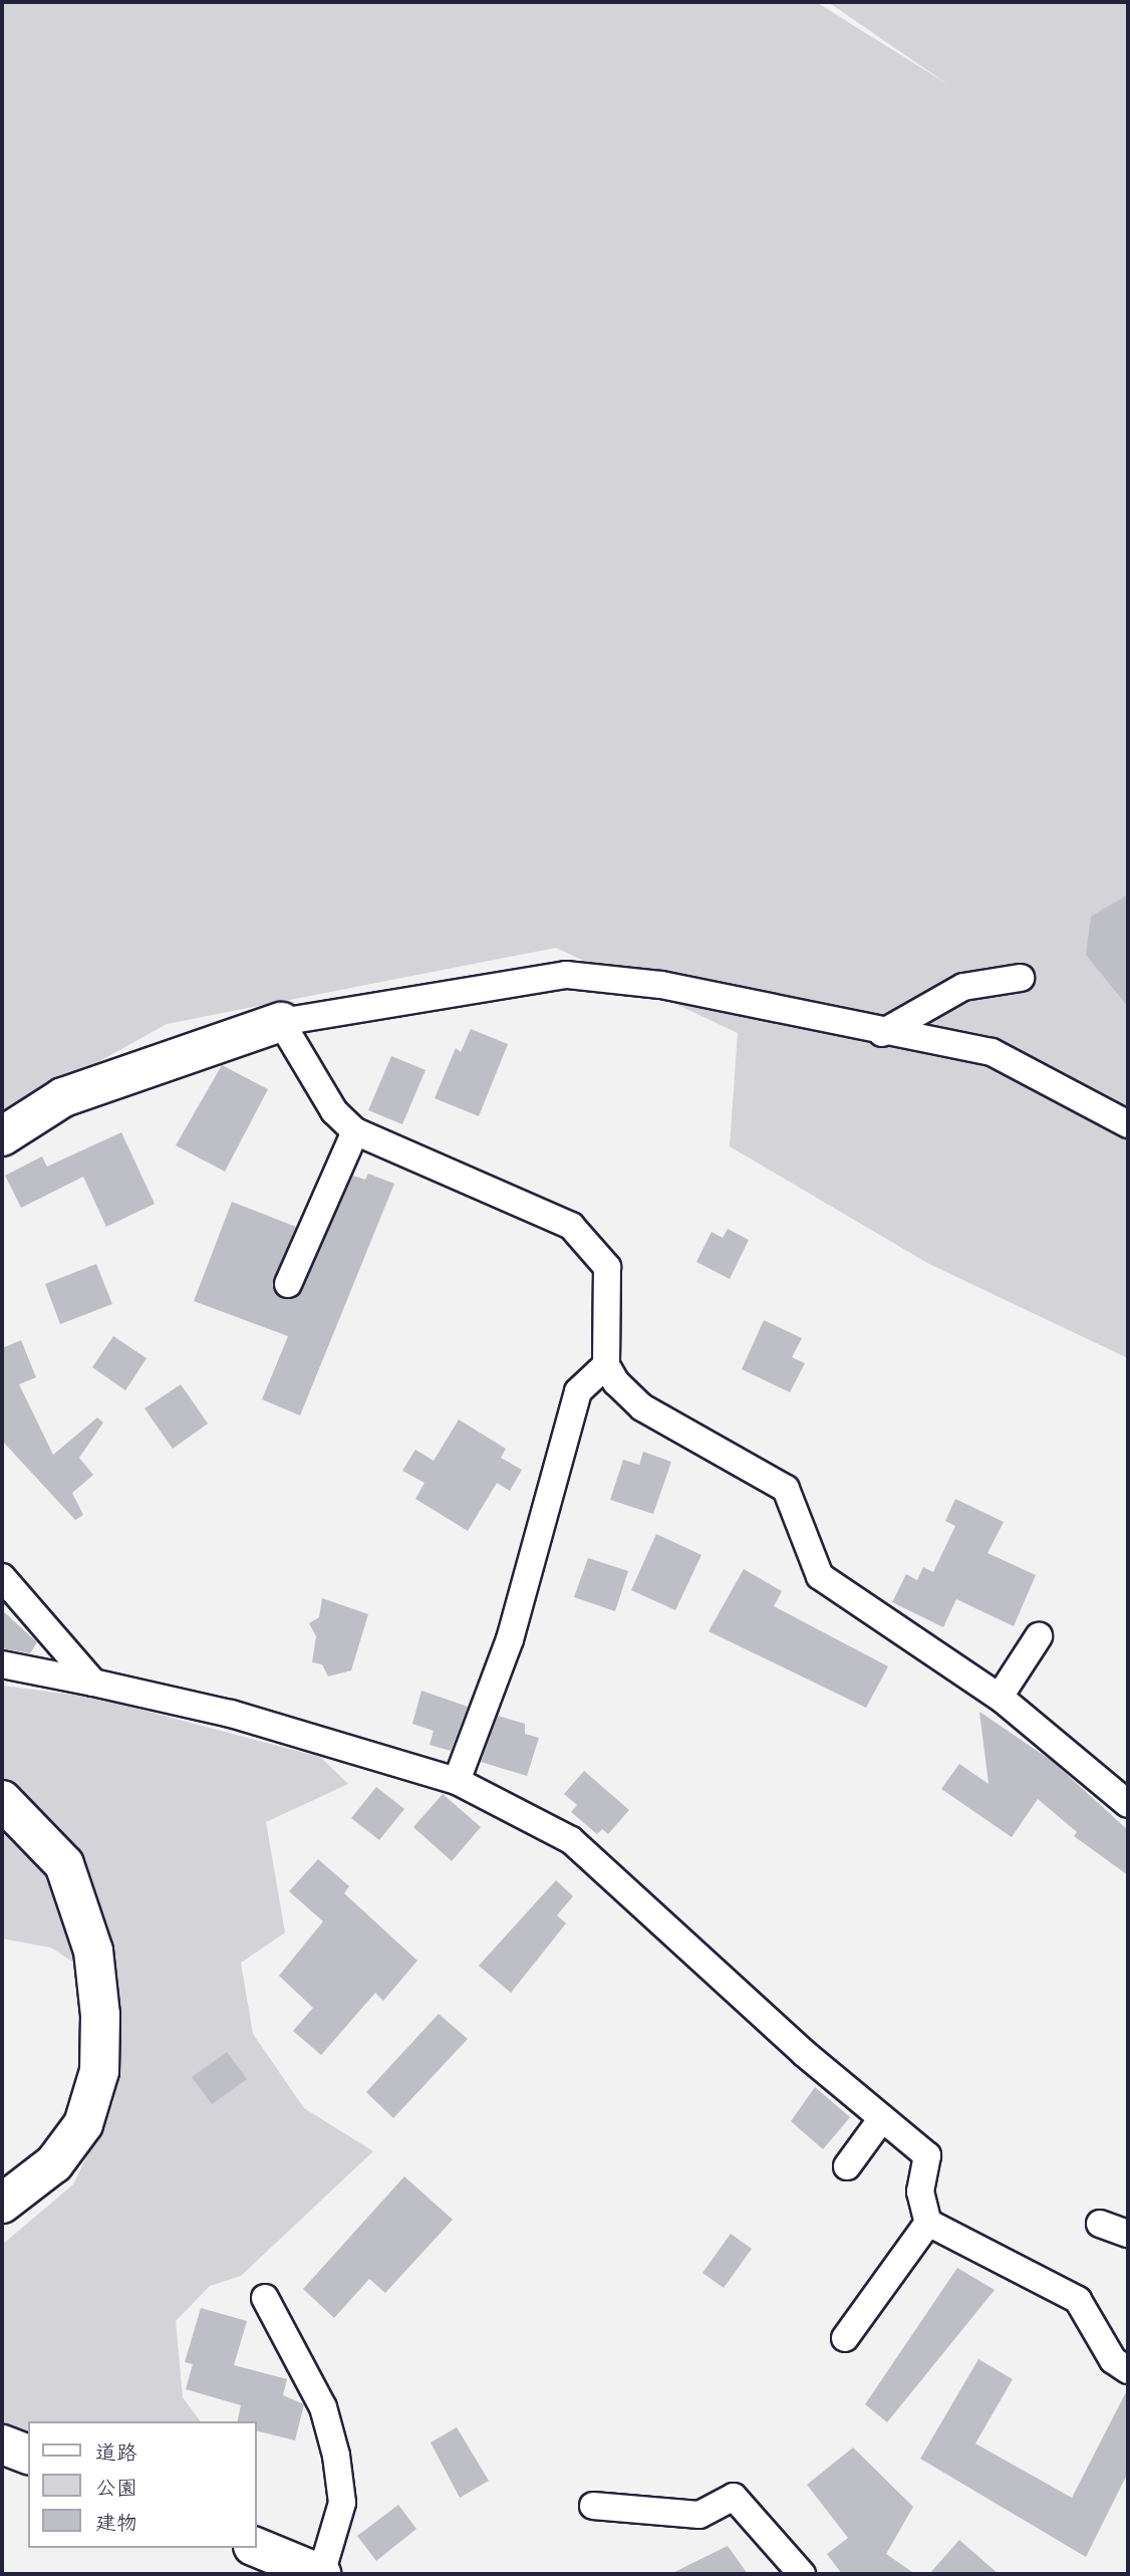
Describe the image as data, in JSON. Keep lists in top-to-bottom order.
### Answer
{
  "legend": ["道路", "公園", "建物"]
}
